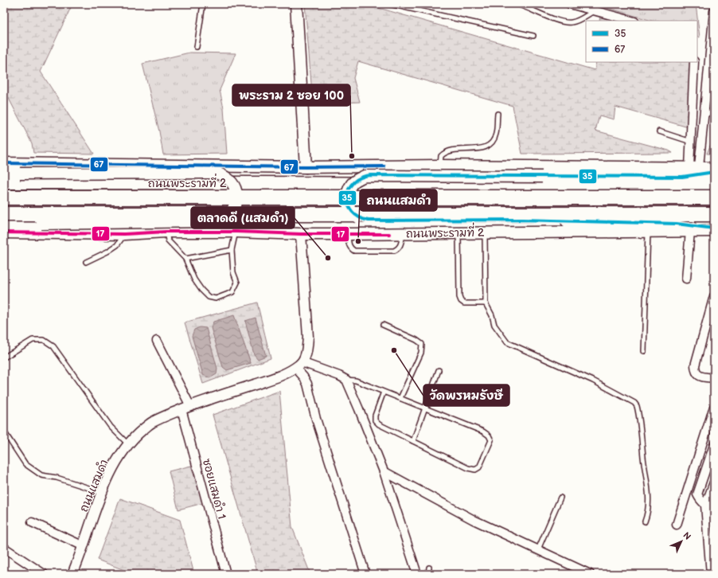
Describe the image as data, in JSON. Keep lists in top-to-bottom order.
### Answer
{
  "streets": {
    "highway": ["ถนนพระรามที่ 2"],
    "street": ["ถนนแสมดำ", "ซอยแสมดำ 1"]
  },
  "crossings": [
    ["ถนนแสมดำ", "ซอยแสมดำ 1"]
  ],
  "places": [
    "พระราม 2 ซอย 100",
    "ถนนแสมดำ",
    "ตลาดดี (แสมดำ)",
    "วัดพรหมรังษี"
  ],
  "lines": ["transit line 67", "transit line 35", "transit line 17"],
  "legend": ["35", "67"],
  "north": "top right"
}
